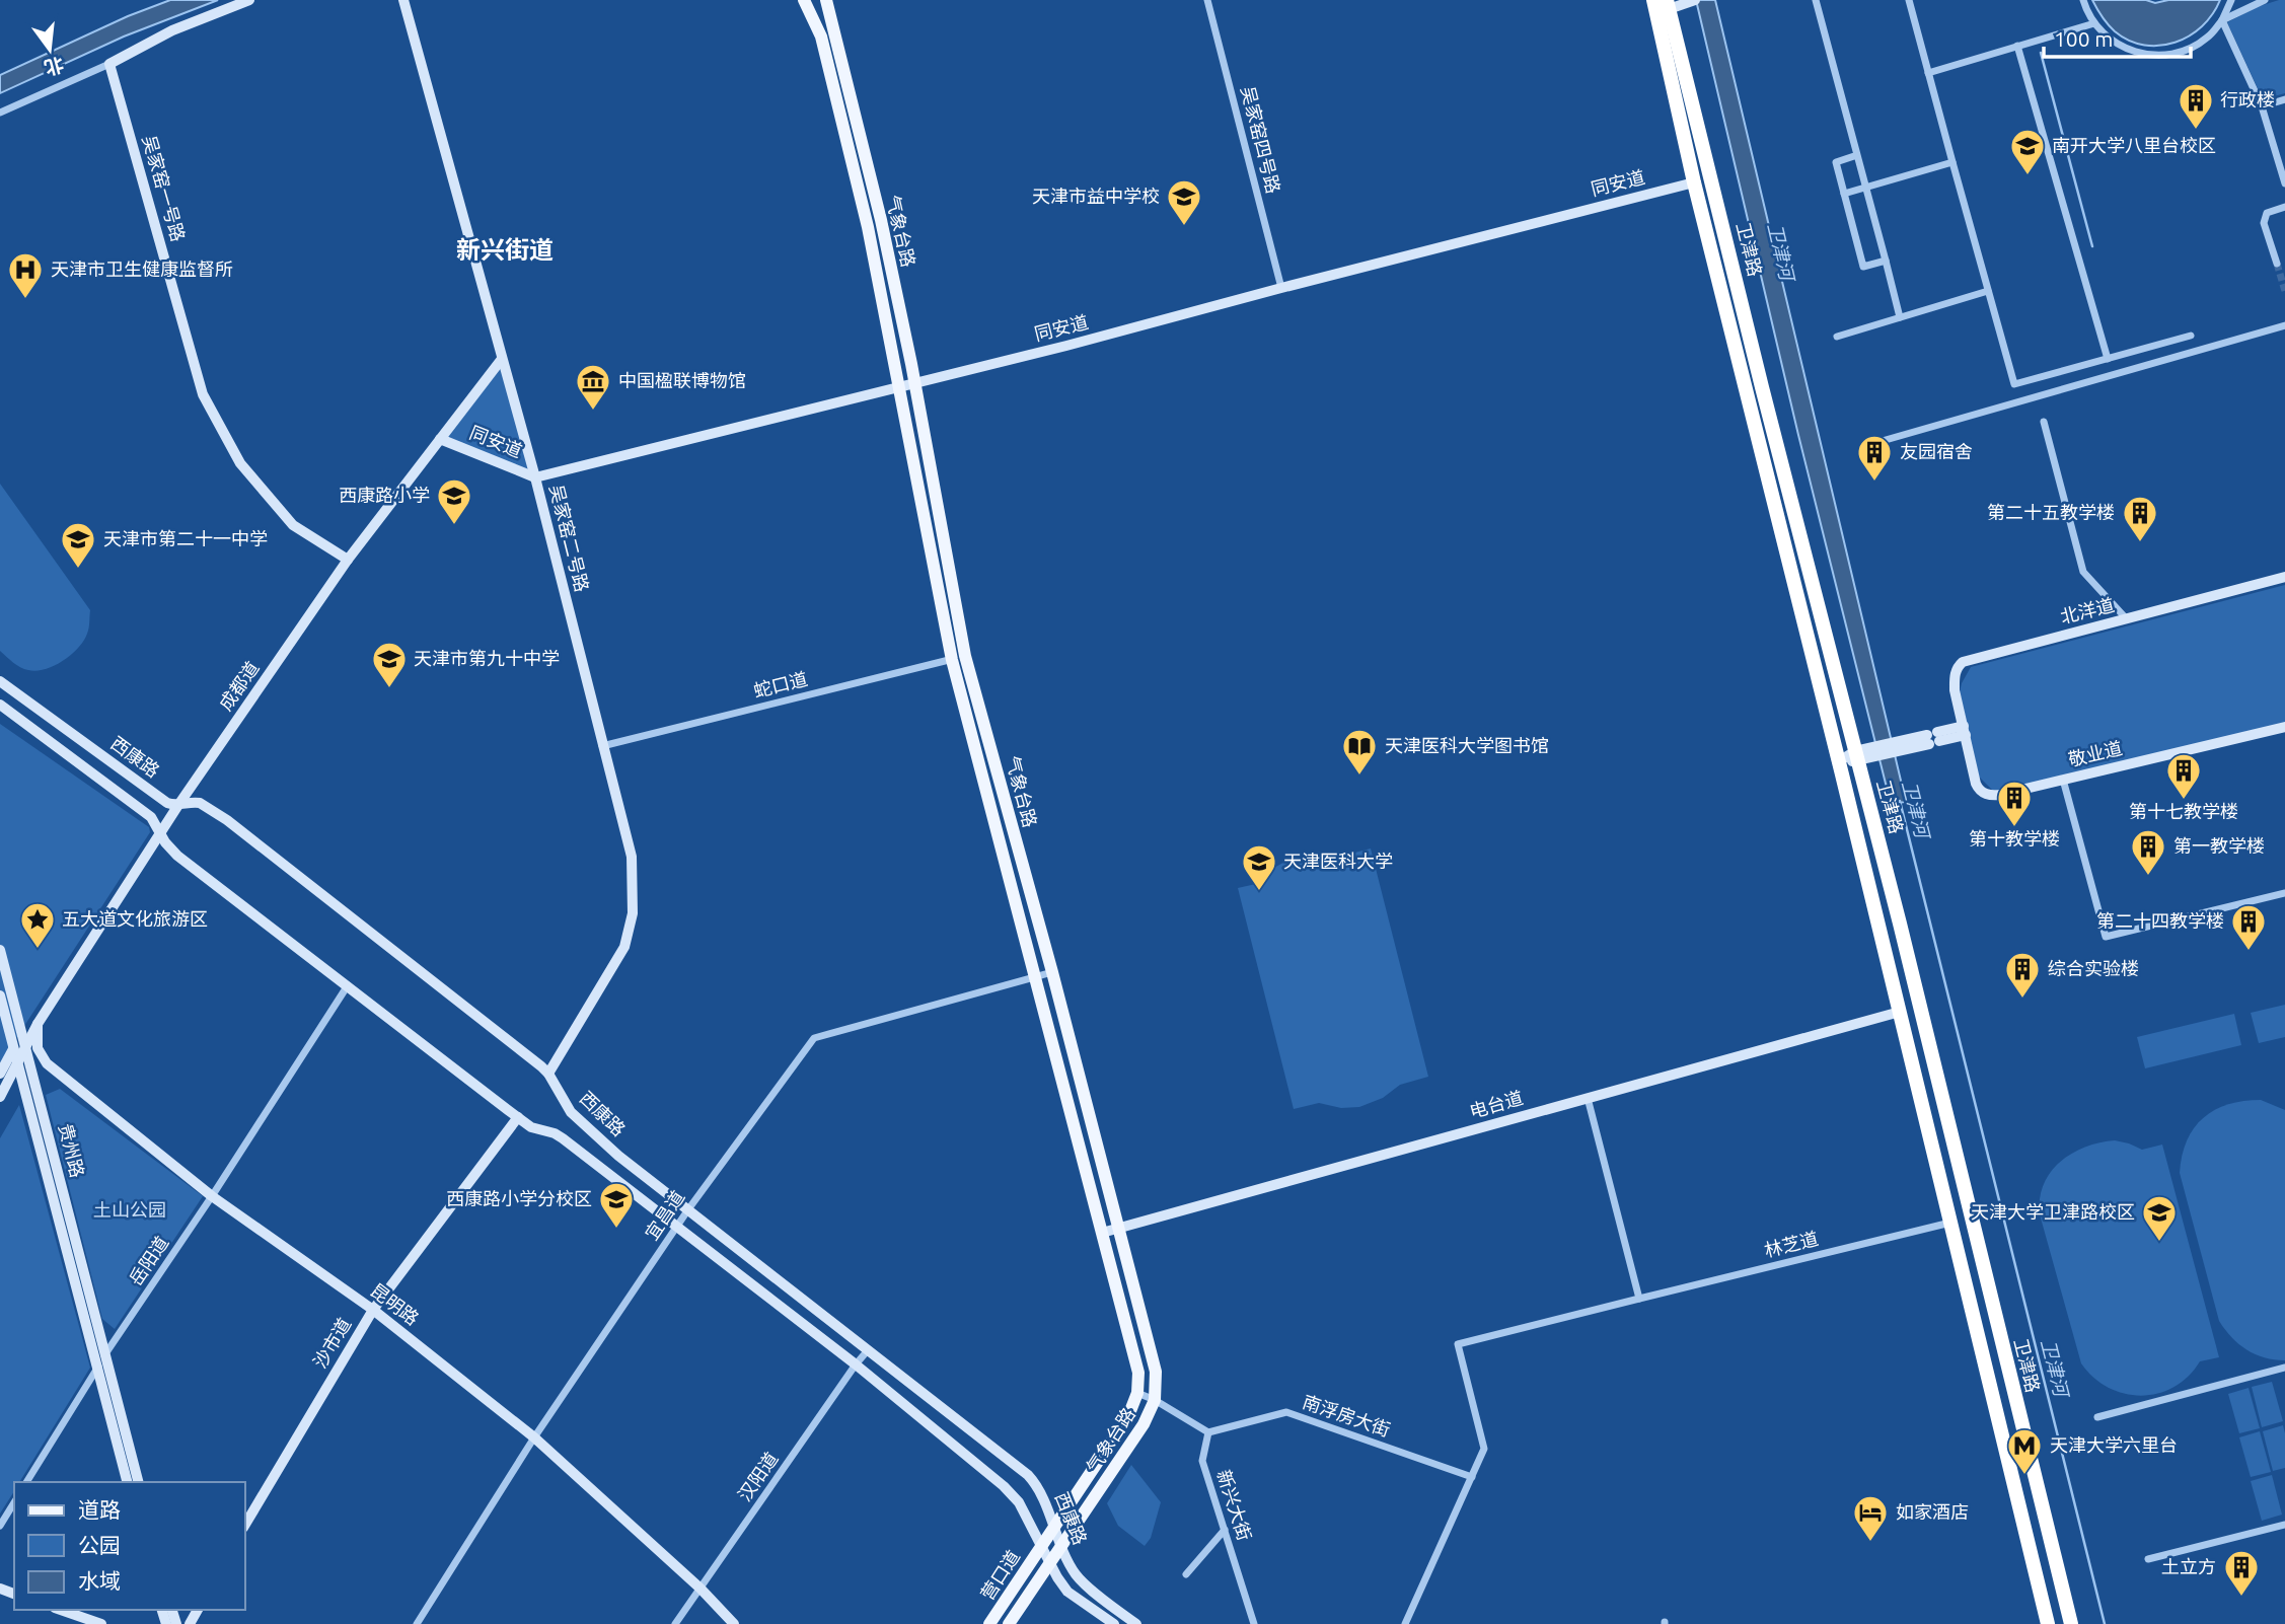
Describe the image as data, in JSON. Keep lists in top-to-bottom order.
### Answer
{
  "streets": {
    "highway": ["卫津路"],
    "main road": ["气象台路", "营口道"],
    "street": [
      "吴家窑四号路",
      "同安道",
      "吴家窑一号路",
      "吴家窑二号路",
      "北洋道",
      "蛇口道",
      "成都道",
      "敬业道",
      "西康路",
      "电台道",
      "贵州路",
      "宜昌道",
      "林芝道",
      "岳阳道",
      "昆明路",
      "沙市道",
      "南浮房大街",
      "汉阳道",
      "新兴大街"
    ]
  },
  "crossings": [
    ["吴家窑四号路", "同安道"],
    ["同安道", "气象台路"],
    ["同安道", "卫津路"],
    ["同安道", "吴家窑二号路"],
    ["同安道", "成都道"],
    ["吴家窑一号路", "成都道"],
    ["气象台路", "蛇口道"],
    ["气象台路", "西康路"],
    ["气象台路", "电台道"],
    ["气象台路", "宜昌道"],
    ["气象台路", "营口道"],
    ["卫津路", "电台道"],
    ["卫津路", "林芝道"],
    ["吴家窑二号路", "蛇口道"],
    ["吴家窑二号路", "成都道"],
    ["吴家窑二号路", "西康路"],
    ["北洋道", "敬业道"],
    ["成都道", "西康路"],
    ["成都道", "贵州路"],
    ["成都道", "昆明路"],
    ["西康路", "宜昌道"],
    ["西康路", "岳阳道"],
    ["西康路", "沙市道"],
    ["西康路", "汉阳道"],
    ["西康路", "营口道"],
    ["贵州路", "岳阳道"],
    ["宜昌道", "昆明路"],
    ["林芝道", "南浮房大街"],
    ["岳阳道", "昆明路"],
    ["昆明路", "沙市道"],
    ["昆明路", "汉阳道"],
    ["南浮房大街", "新兴大街"]
  ],
  "districts": ["新兴街道"],
  "water": ["卫津河"],
  "parks": ["土山公园"],
  "places": {
    "building": [
      "行政楼",
      "友园宿舍",
      "第二十五教学楼",
      "第十七教学楼",
      "第十教学楼",
      "第一教学楼",
      "第二十四教学楼",
      "综合实验楼",
      "土立方"
    ],
    "school or university": [
      "南开大学八里台校区",
      "天津市益中学校",
      "西康路小学",
      "天津市第二十一中学",
      "天津市第九十中学",
      "天津医科大学",
      "西康路小学分校区",
      "天津大学卫津路校区"
    ],
    "hospital": ["天津市卫生健康监督所"],
    "museum": ["中国楹联博物馆"],
    "library": ["天津医科大学图书馆"],
    "place": ["五大道文化旅游区"],
    "metro station": ["天津大学六里台"],
    "hotel": ["如家酒店"]
  },
  "legend": ["道路", "公园", "水域"],
  "scale_bar": "100 m",
  "north": "bottom"
}
